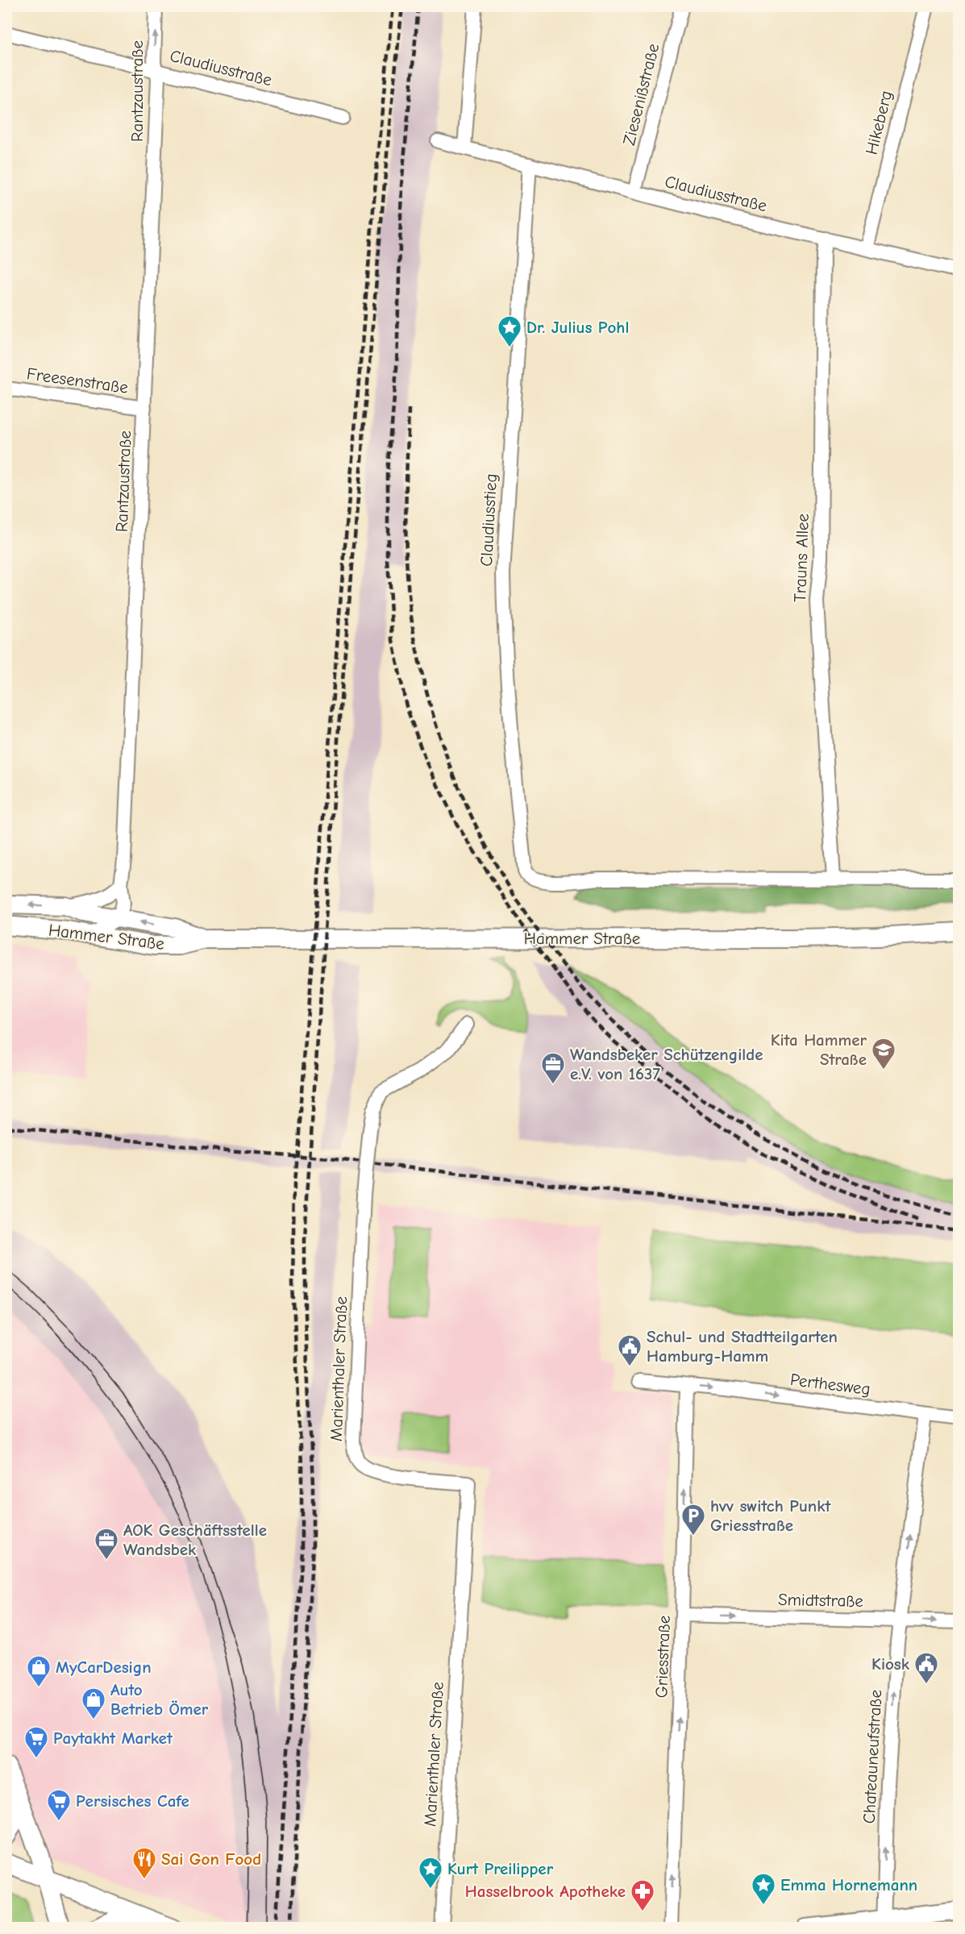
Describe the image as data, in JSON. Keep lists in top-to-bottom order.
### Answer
{
  "streets": {
    "main road": ["Hammer Straße"],
    "street": [
      "Claudiusstraße",
      "Rantzaustraße",
      "Ziesenißstraße",
      "Hikeberg",
      "Freesenstraße",
      "Claudiusstieg",
      "Trauns Allee",
      "Marienthaler Straße",
      "Perthesweg",
      "Smidtstraße",
      "Griesstraße",
      "Chateauneufstraße"
    ]
  },
  "crossings": [
    ["Claudiusstraße", "Rantzaustraße"],
    ["Claudiusstraße", "Ziesenißstraße"],
    ["Claudiusstraße", "Hikeberg"],
    ["Claudiusstraße", "Claudiusstieg"],
    ["Claudiusstraße", "Trauns Allee"],
    ["Rantzaustraße", "Freesenstraße"],
    ["Rantzaustraße", "Hammer Straße"],
    ["Claudiusstieg", "Trauns Allee"],
    ["Perthesweg", "Griesstraße"],
    ["Perthesweg", "Chateauneufstraße"],
    ["Smidtstraße", "Griesstraße"],
    ["Smidtstraße", "Chateauneufstraße"]
  ],
  "one_way": [
    "Perthesweg",
    "Smidtstraße",
    "Griesstraße",
    "Chateauneufstraße"
  ],
  "places": {
    "place": ["Dr. Julius Pohl", "Kurt Preilipper", "Emma Hornemann"],
    "school or university": ["Kita Hammer Straße"],
    "office": ["Wandsbeker Schützengilde e.V. von 1637", "AOK Geschäftsstelle Wandsbek"],
    "public building": ["Schul- und Stadtteilgarten Hamburg-Hamm", "Kiosk"],
    "parking": ["hvv switch Punkt Griesstraße"],
    "shop": ["MyCarDesign", "Auto Betrieb Ömer"],
    "supermarket": ["Paytakht Market", "Persisches Cafe"],
    "restaurant": ["Sai Gon Food"],
    "pharmacy": ["Hasselbrook Apotheke"]
  }
}
